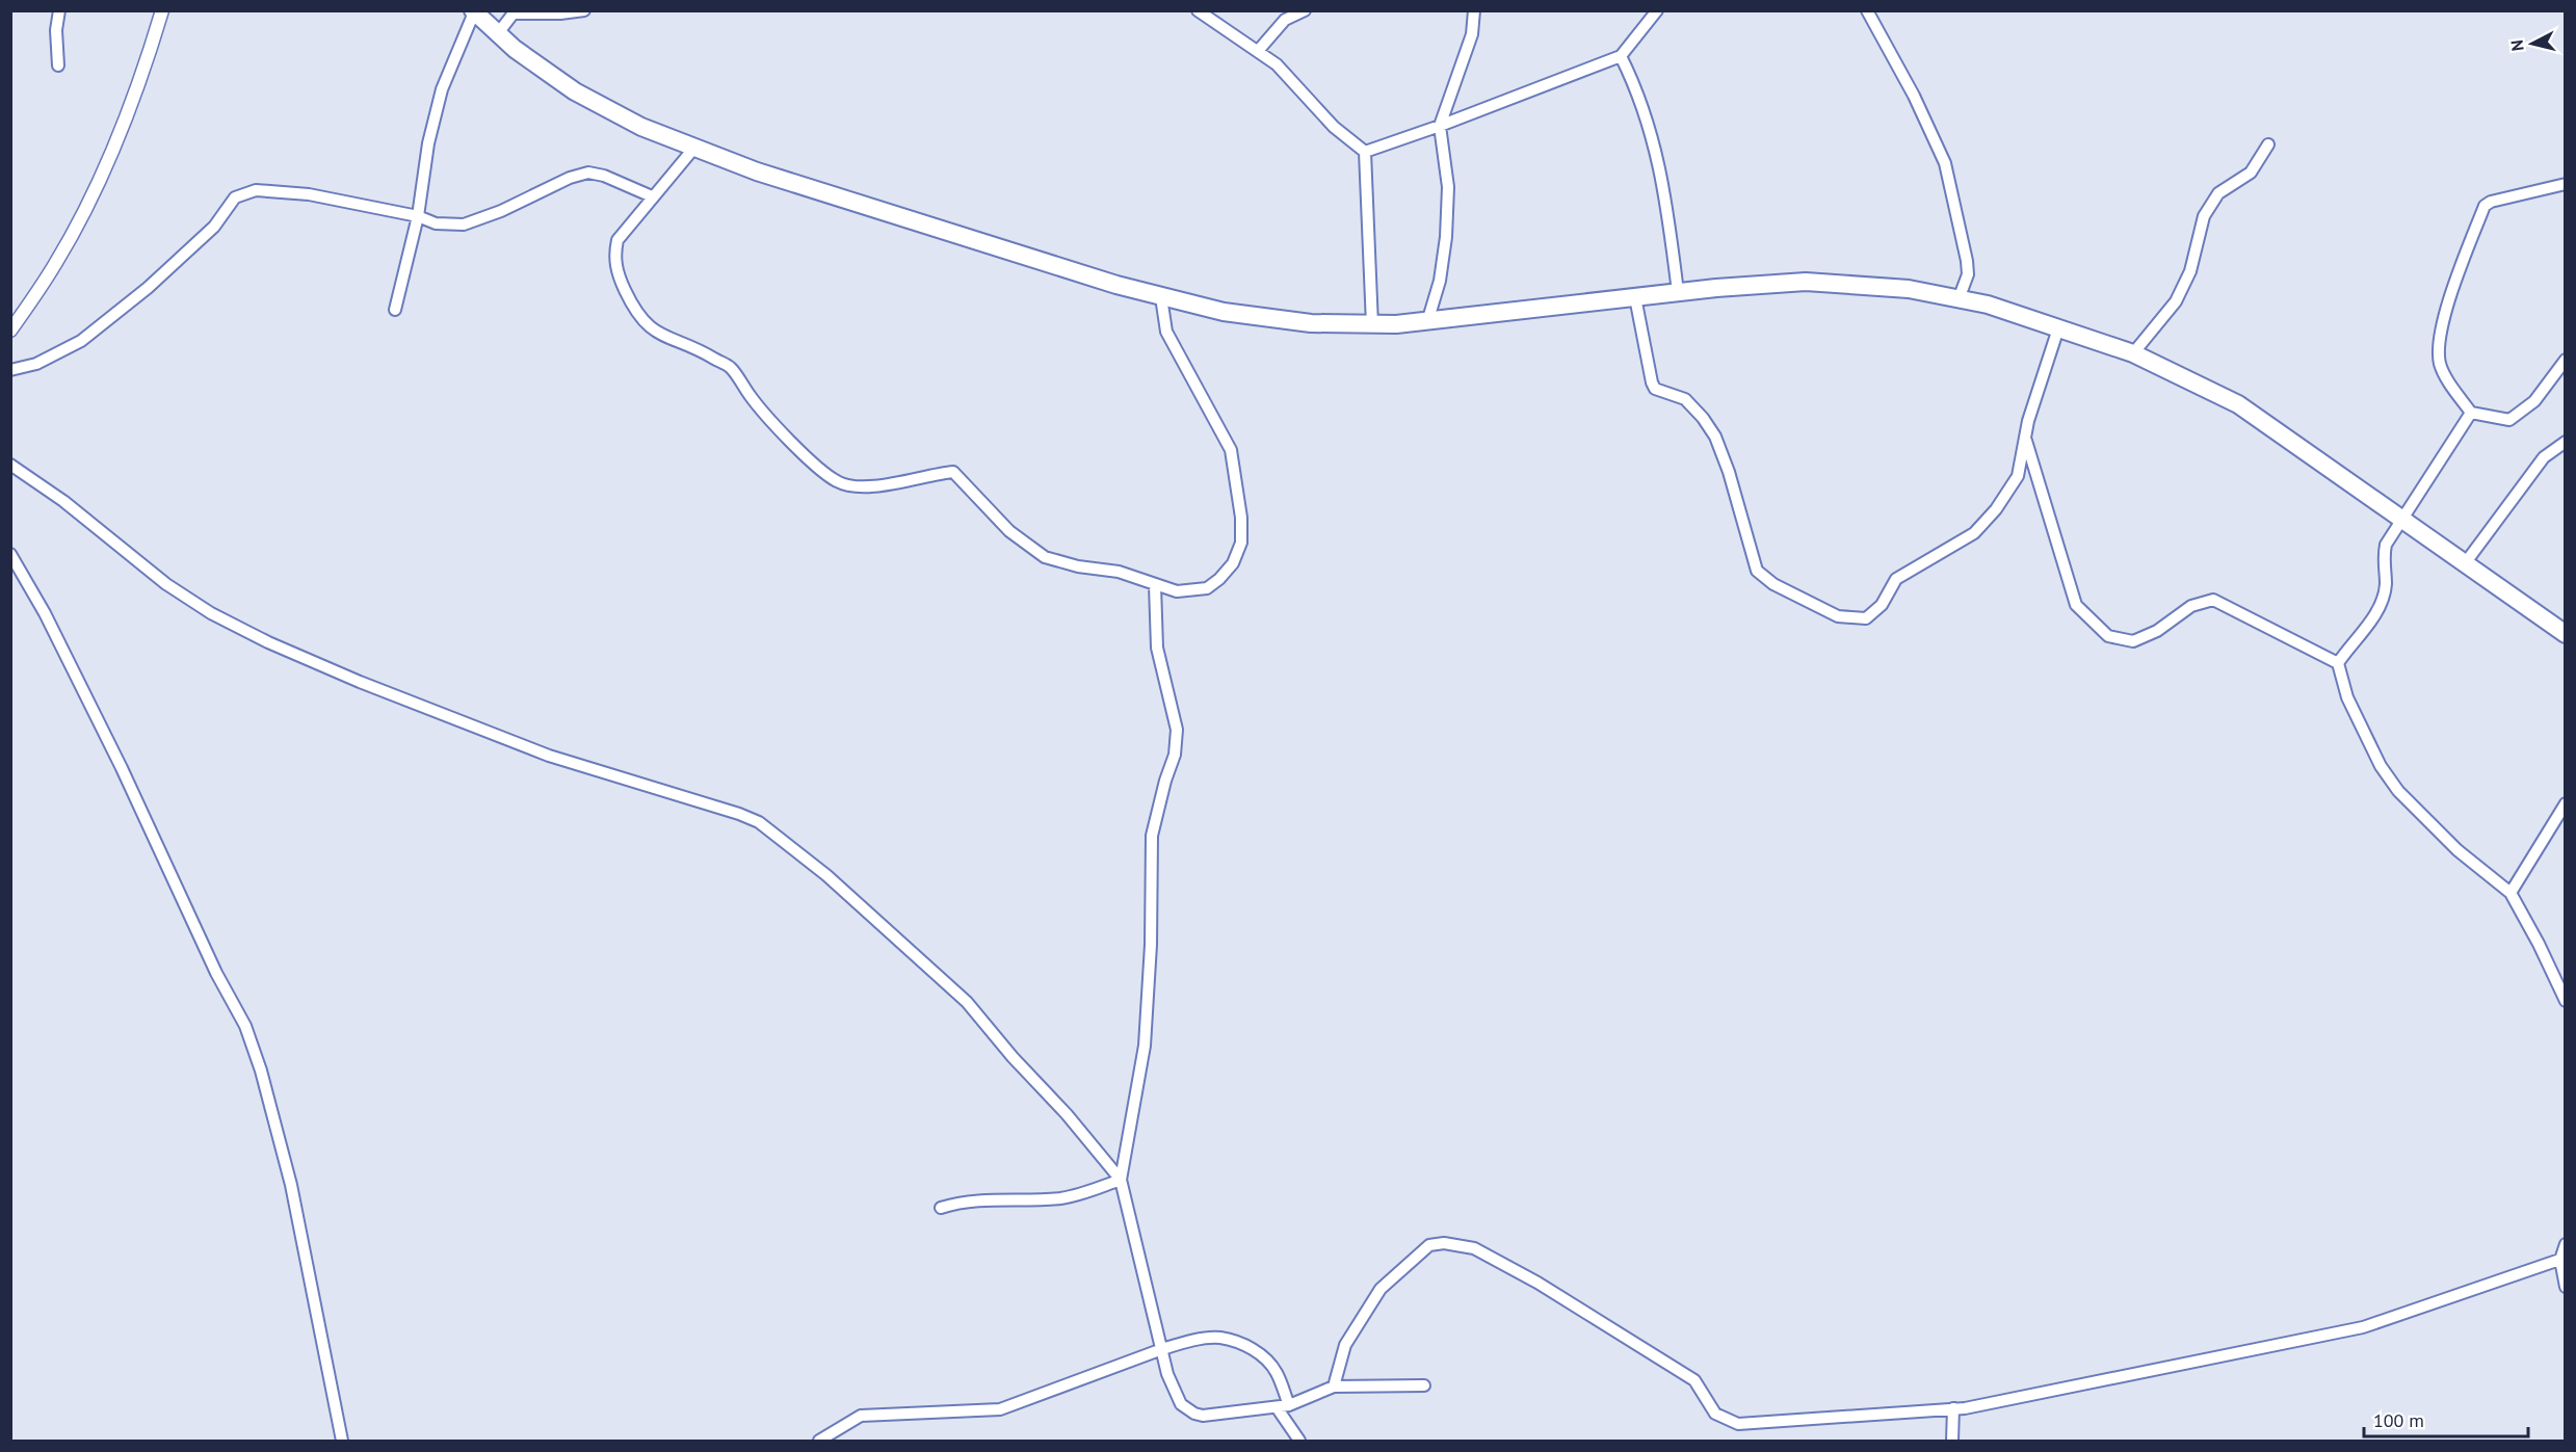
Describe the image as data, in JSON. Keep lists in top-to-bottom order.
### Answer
{
  "scale_bar": "100 m",
  "north": "left"
}
